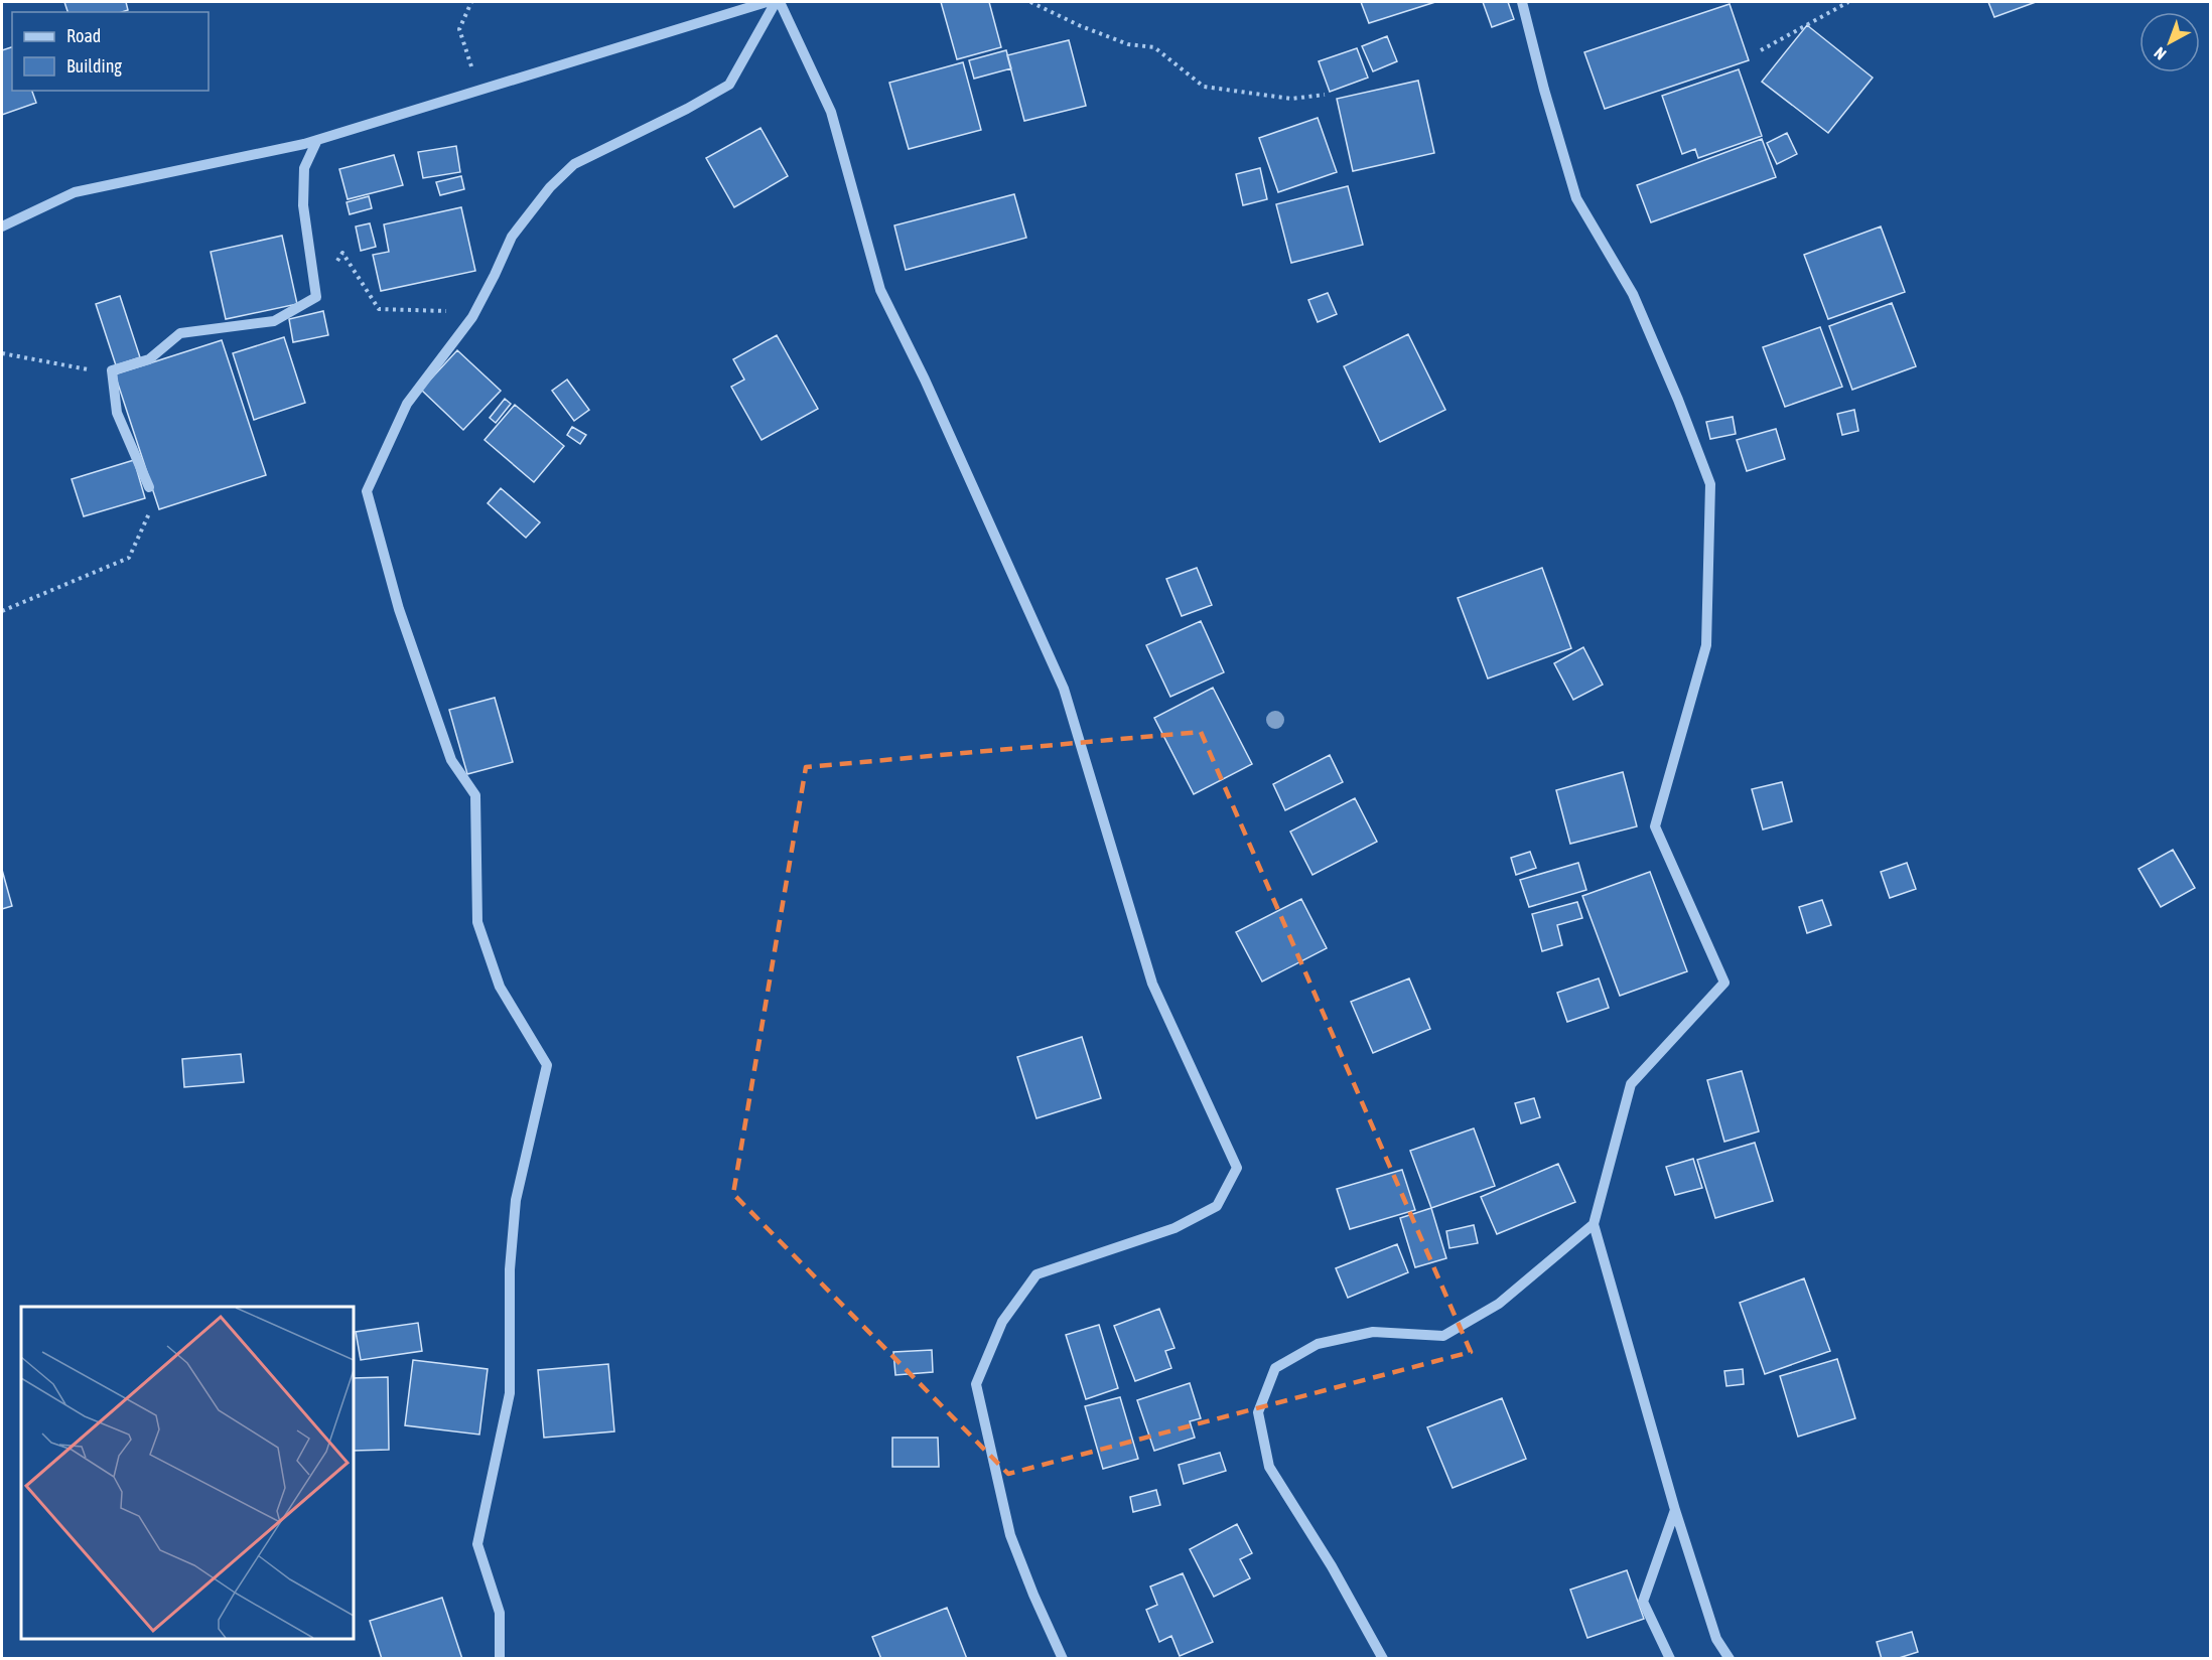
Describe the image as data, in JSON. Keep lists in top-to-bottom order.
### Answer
{
  "legend": ["Road", "Building"],
  "north": "bottom left"
}
